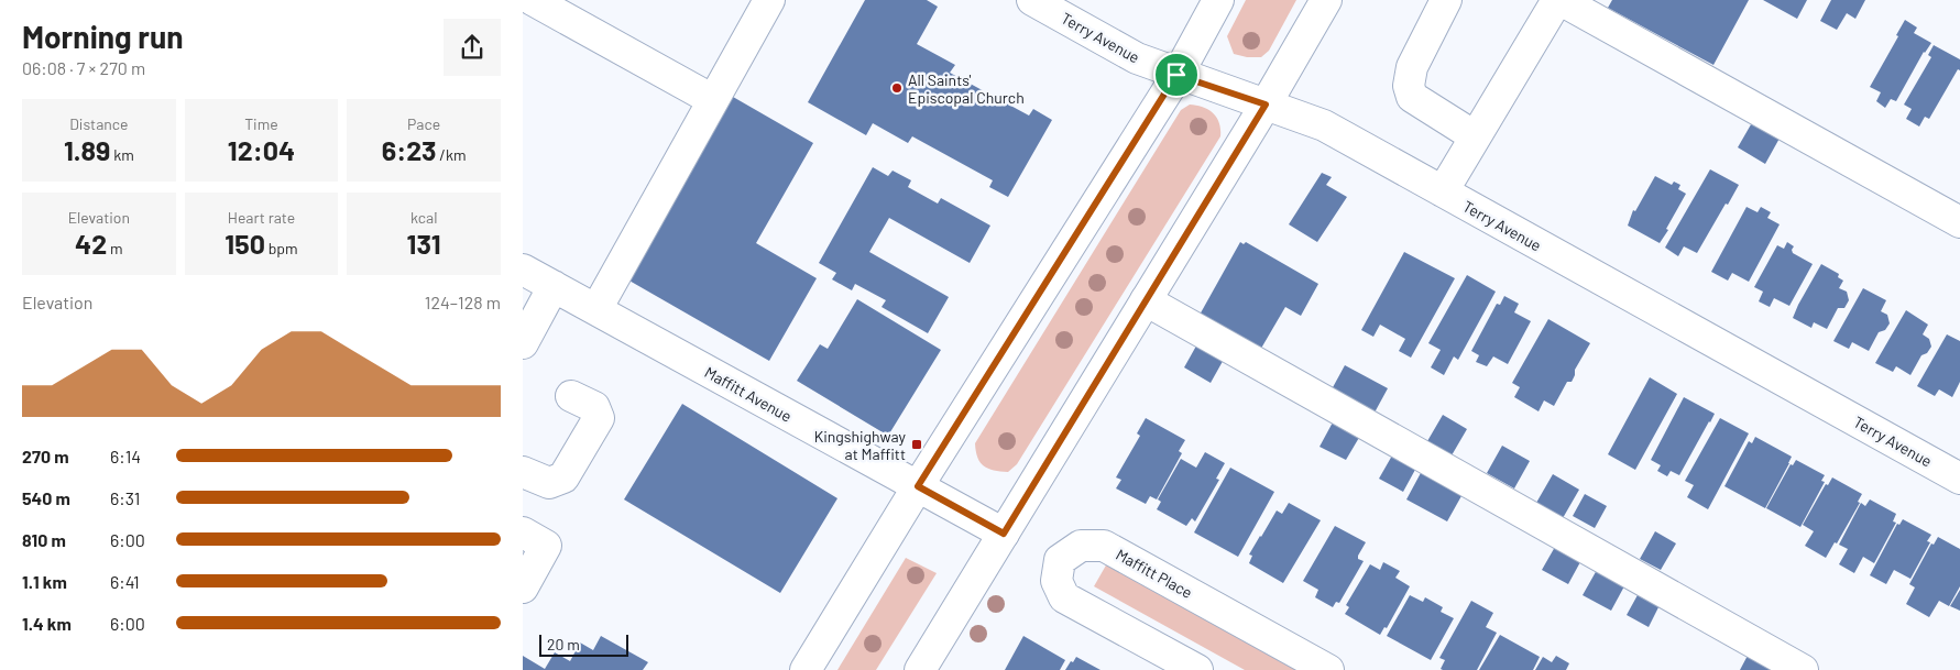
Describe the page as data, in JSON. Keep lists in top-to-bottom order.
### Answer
{
  "streets": {
    "street": ["Terry Avenue", "Maffitt Avenue", "Maffitt Place"]
  },
  "places": {
    "other": ["All Saints' Episcopal Church"],
    "transit": ["Kingshighway at Maffitt"]
  },
  "scale_bar": "20 m",
  "page": {
    "heading": ["Morning run", "06:08 · 7 × 270 m"],
    "stats": [
      ["Distance", "1.89 km"],
      ["Time", "12:04"],
      ["Pace", "6:23 /km"],
      ["Elevation", "42 m"],
      ["Heart rate", "150 bpm"],
      ["kcal", "131"]
    ],
    "chart": ["Elevation", "124–128 m"],
    "list": [
      {
        "name": "270 m",
        "note": "6:14"
      },
      {
        "name": "540 m",
        "note": "6:31"
      },
      {
        "name": "810 m",
        "note": "6:00"
      },
      {
        "name": "1.1 km",
        "note": "6:41"
      },
      {
        "name": "1.4 km",
        "note": "6:00"
      }
    ],
    "scale": "20 m"
  }
}
